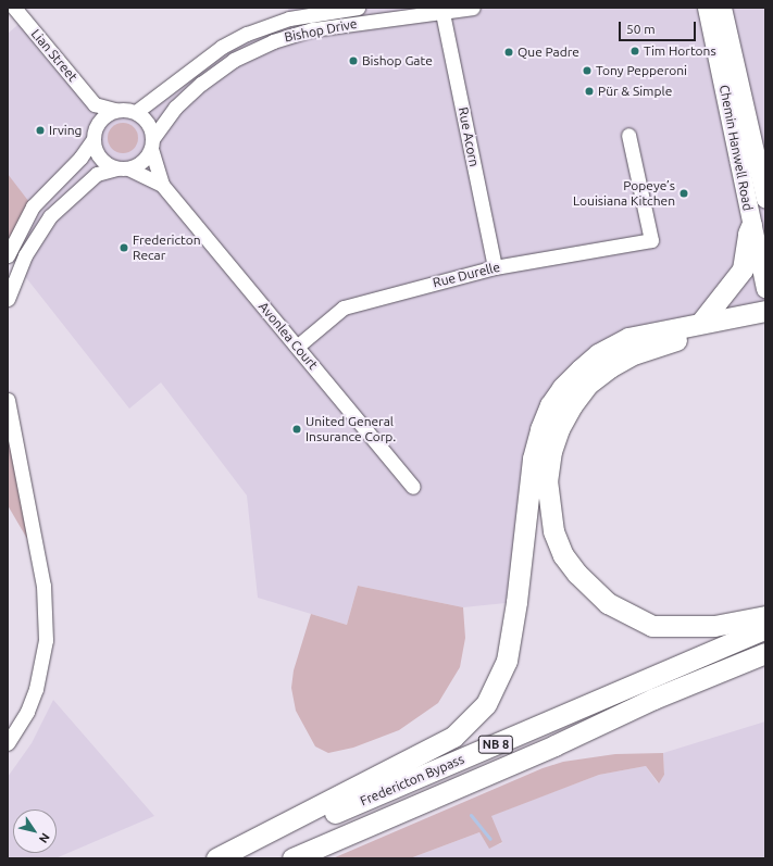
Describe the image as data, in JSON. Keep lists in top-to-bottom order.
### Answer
{
  "streets": {
    "highway": ["NB 8", "Fredericton Bypass"],
    "main road": ["Chemin Hanwell Road"],
    "street": [
      "Bishop Drive",
      "Lian Street",
      "Rue Acorn",
      "Rue Durelle",
      "Avonlea Court"
    ]
  },
  "crossings": [
    ["Bishop Drive", "Rue Acorn"],
    ["Bishop Drive", "Avonlea Court"],
    ["Rue Acorn", "Rue Durelle"],
    ["Rue Durelle", "Avonlea Court"]
  ],
  "places": [
    "Tim Hortons",
    "Que Padre",
    "Bishop Gate",
    "Tony Pepperoni",
    "Pür & Simple",
    "Irving",
    "Popeye’s Louisiana Kitchen",
    "Fredericton Recar",
    "United General Insurance Corp."
  ],
  "scale_bar": "50 m",
  "north": "bottom right"
}
